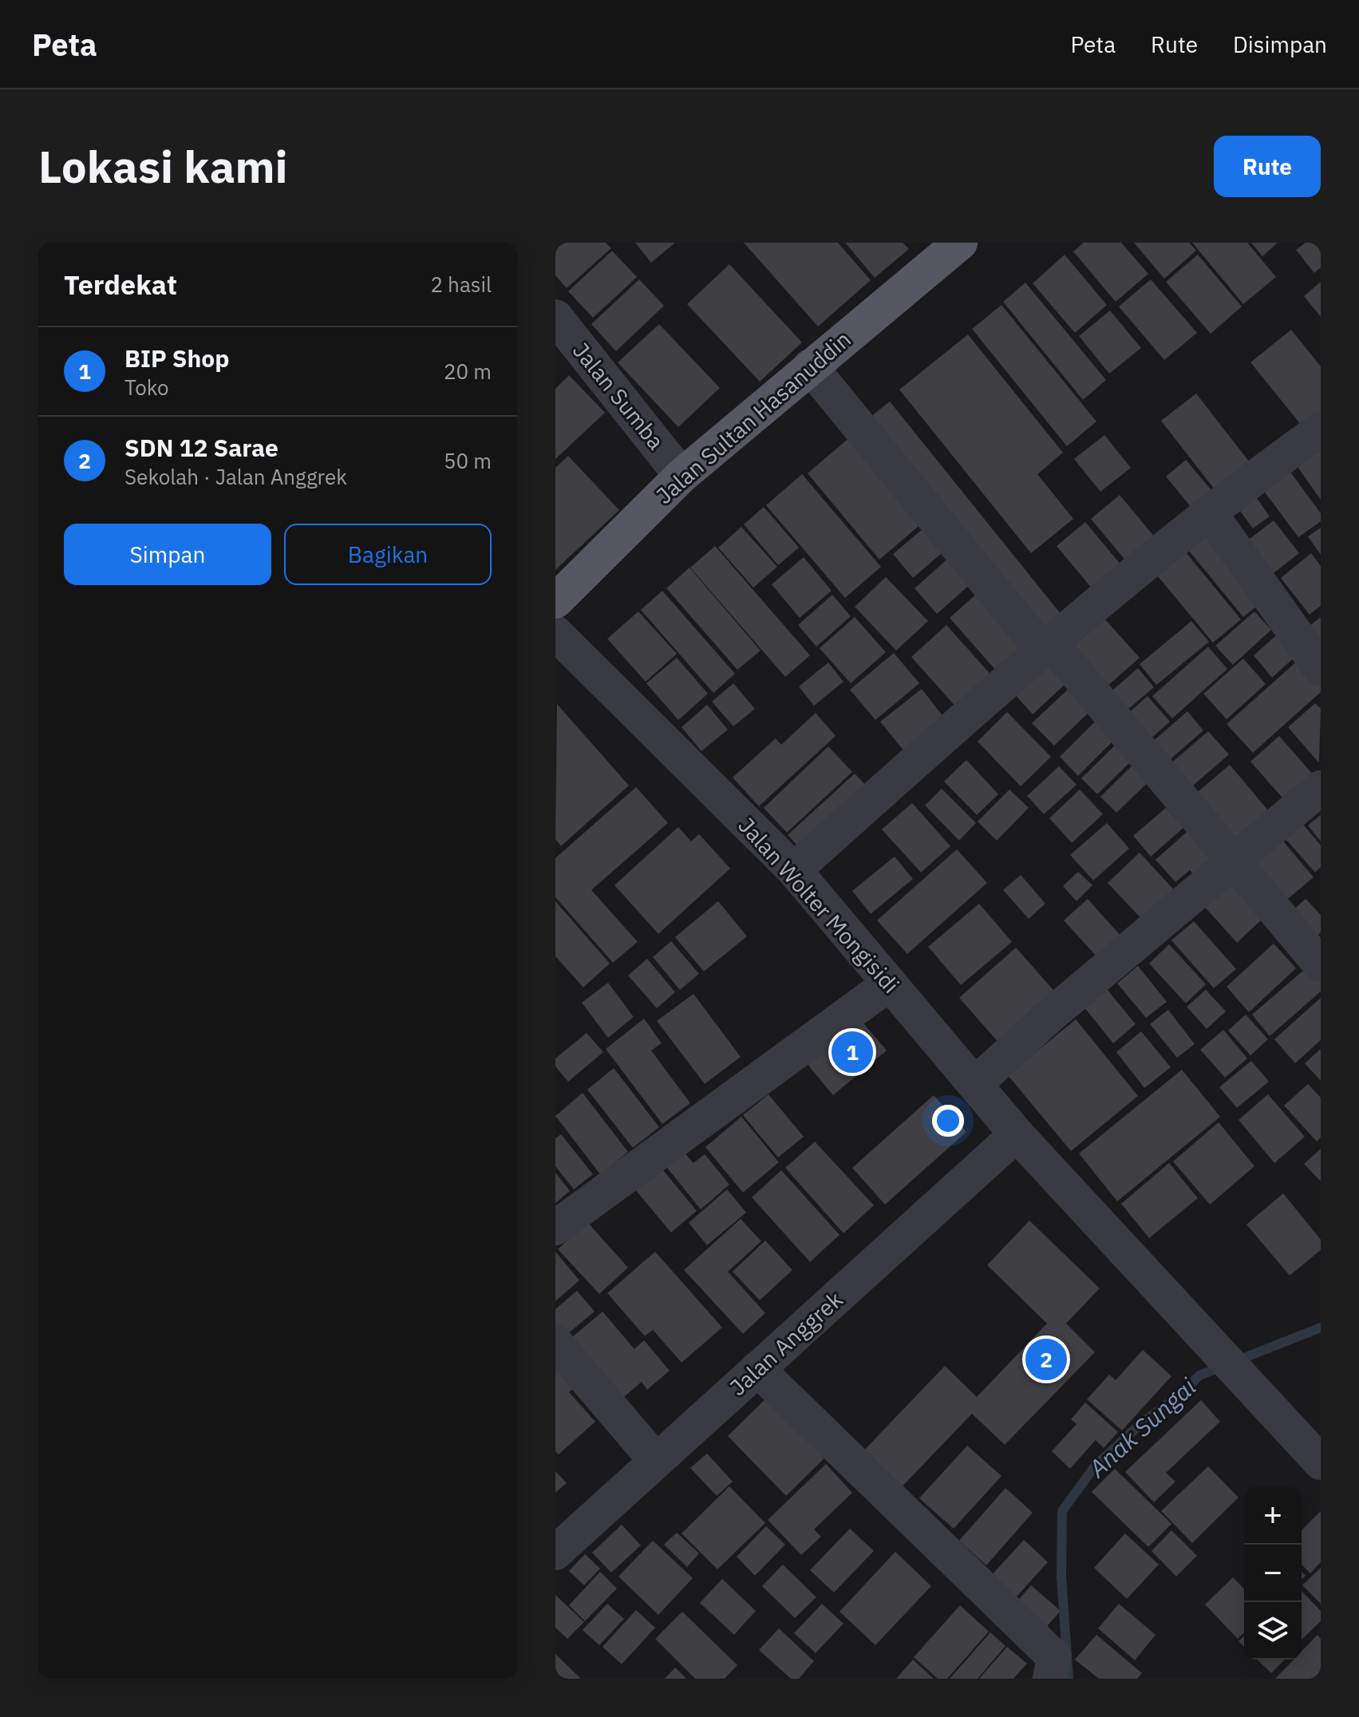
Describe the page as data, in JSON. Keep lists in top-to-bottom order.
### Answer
{
  "streets": {
    "main road": ["Jalan Sultan Hasanuddin"],
    "street": ["Jalan Sumba", "Jalan Wolter Mongisidi", "Jalan Anggrek"]
  },
  "crossings": [
    ["Jalan Sumba", "Jalan Sultan Hasanuddin"],
    ["Jalan Wolter Mongisidi", "Jalan Anggrek"]
  ],
  "water": ["Anak Sungai"],
  "page": {
    "header": "Peta",
    "nav": ["Peta", "Rute", "Disimpan"],
    "buttons": [
      "Rute",
      ["Simpan", "Bagikan"]
    ],
    "title": "Lokasi kami",
    "heading": ["Terdekat", "2 hasil"],
    "list": [
      {
        "mark": "1",
        "name": "BIP Shop",
        "note": "Toko",
        "value": "20 m"
      },
      {
        "mark": "2",
        "name": "SDN 12 Sarae",
        "note": "Sekolah · Jalan Anggrek",
        "value": "50 m"
      }
    ],
    "pins": ["1", "2"],
    "map_buttons": ["+", "−"]
  }
}
